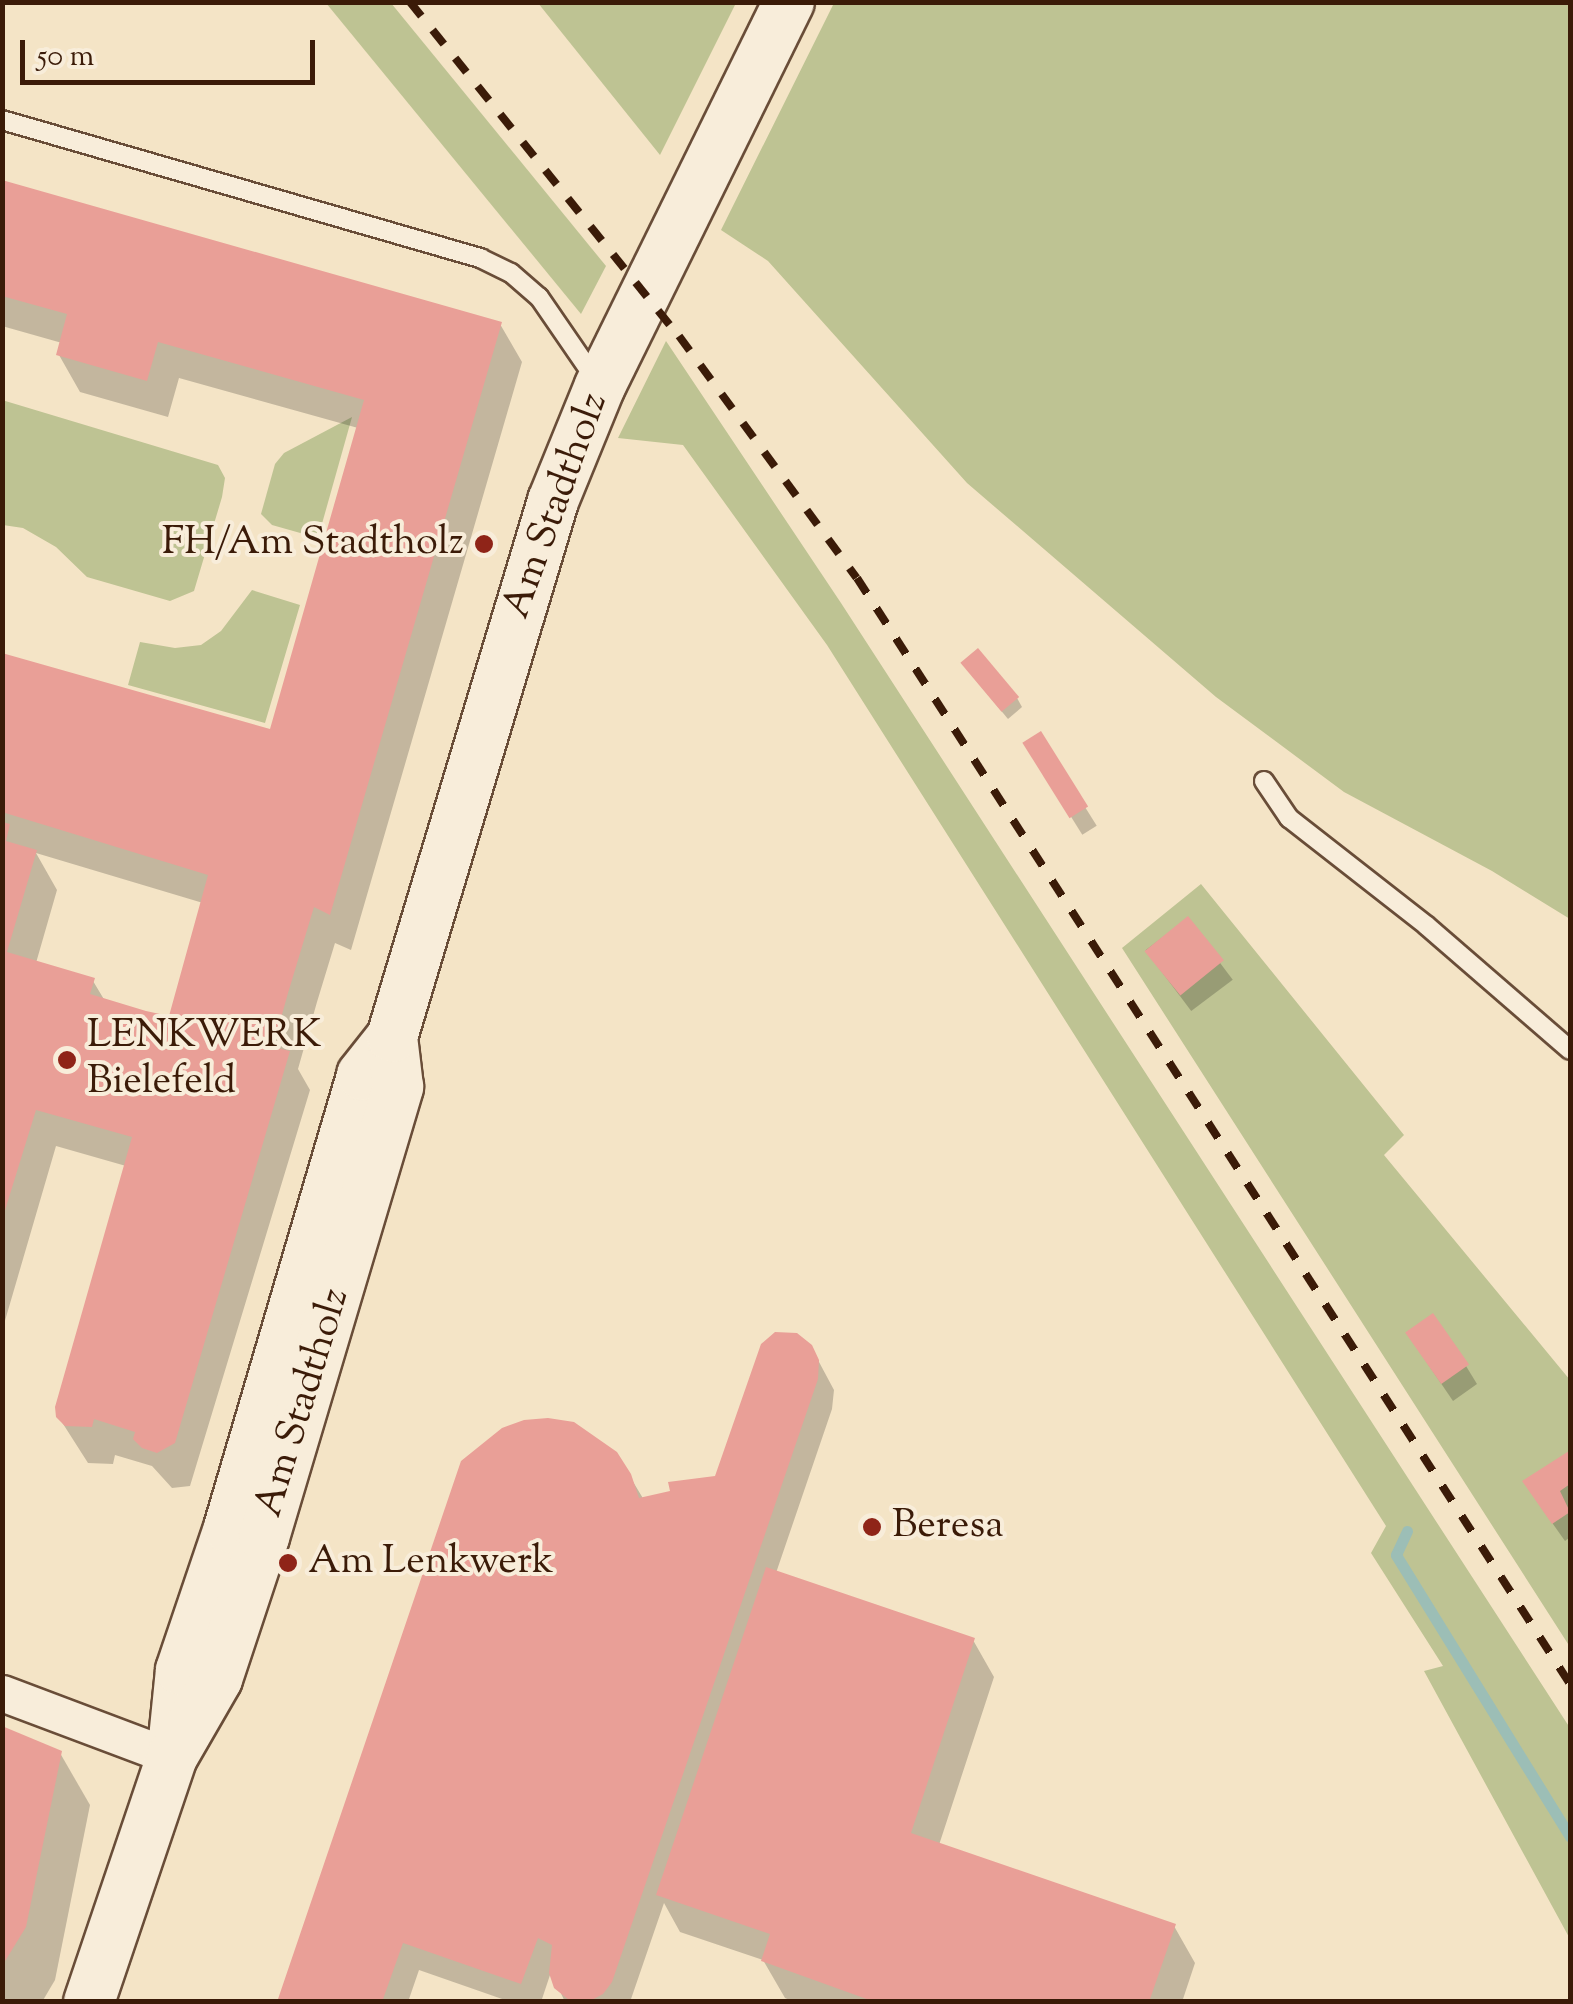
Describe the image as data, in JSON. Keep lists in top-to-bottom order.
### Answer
{
  "streets": {
    "main road": ["Am Stadtholz"]
  },
  "places": [
    "FH/Am Stadtholz",
    "LENKWERK Bielefeld",
    "Beresa",
    "Am Lenkwerk"
  ],
  "scale_bar": "50 m"
}
